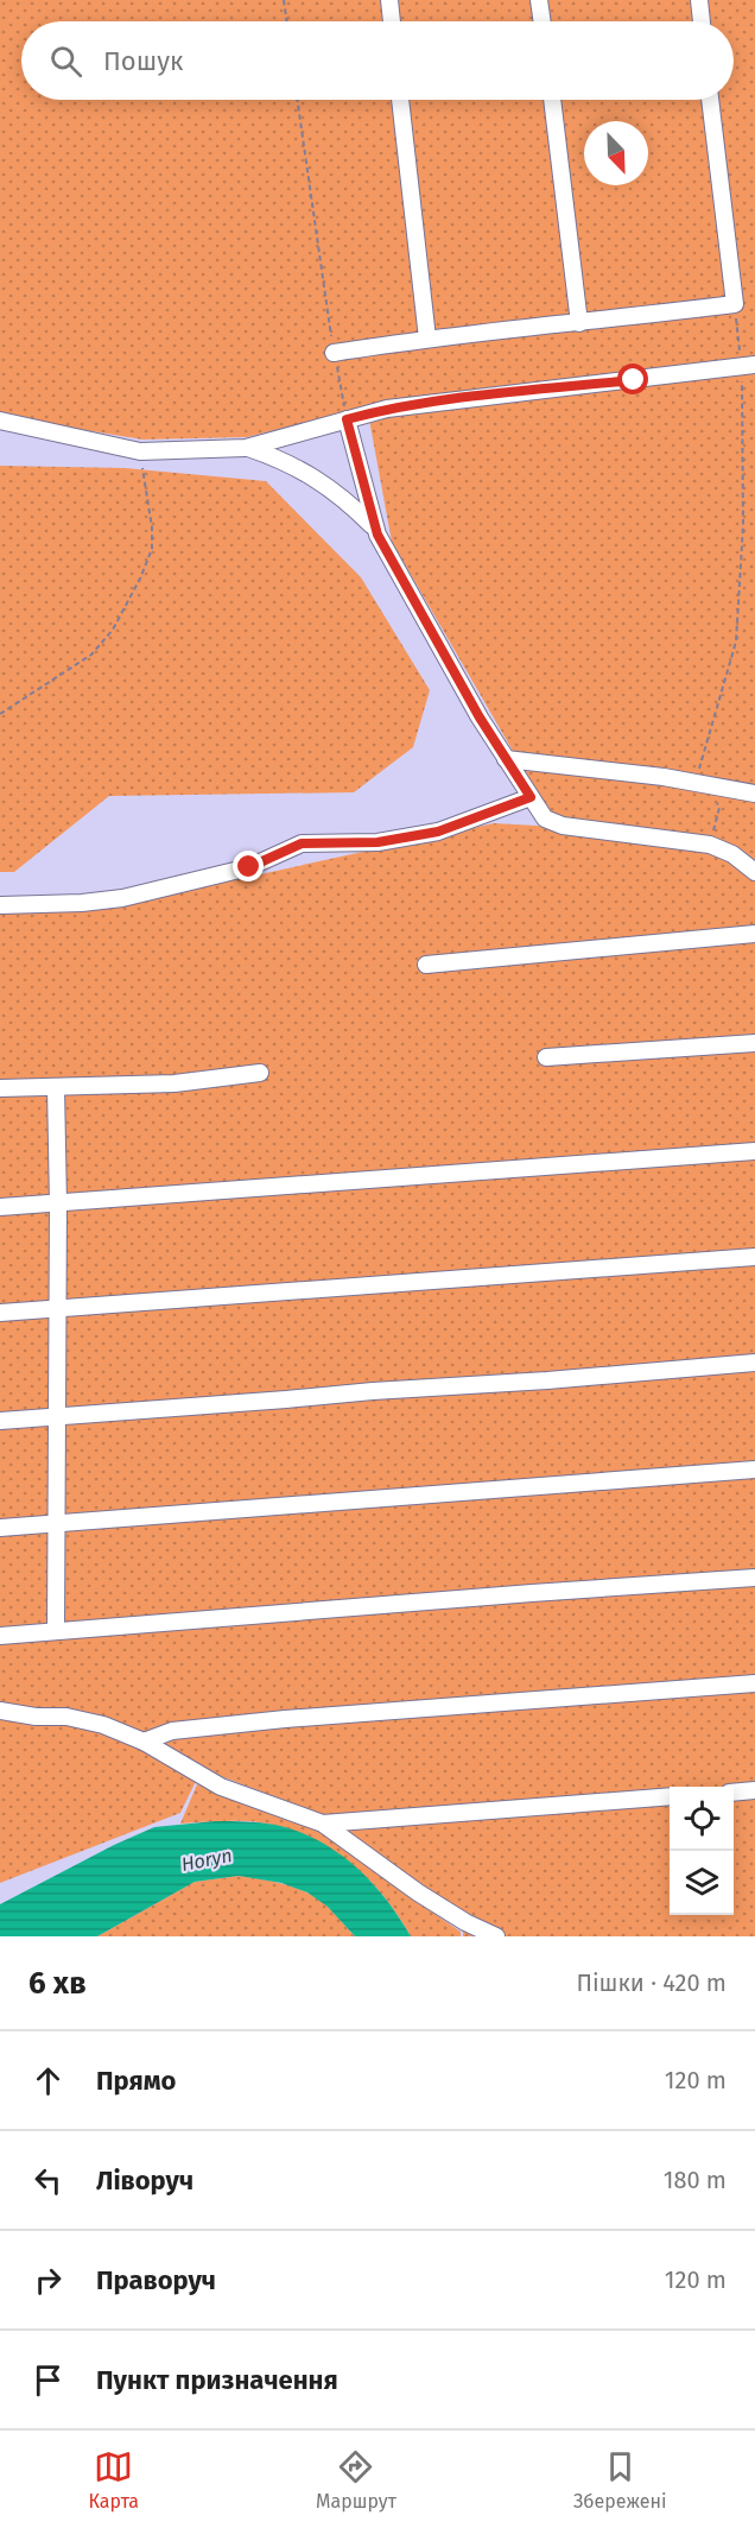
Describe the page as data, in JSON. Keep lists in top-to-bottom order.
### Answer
{
  "water": ["Horyn"],
  "north": "bottom right",
  "page": {
    "search": "Пошук",
    "heading": ["6 хв", "Пішки · 420 m"],
    "list": [
      ["Прямо", "120 m"],
      ["Ліворуч", "180 m"],
      ["Праворуч", "120 m"],
      "Пункт призначення"
    ],
    "nav": ["Карта", "Маршрут", "Збережені"]
  }
}
